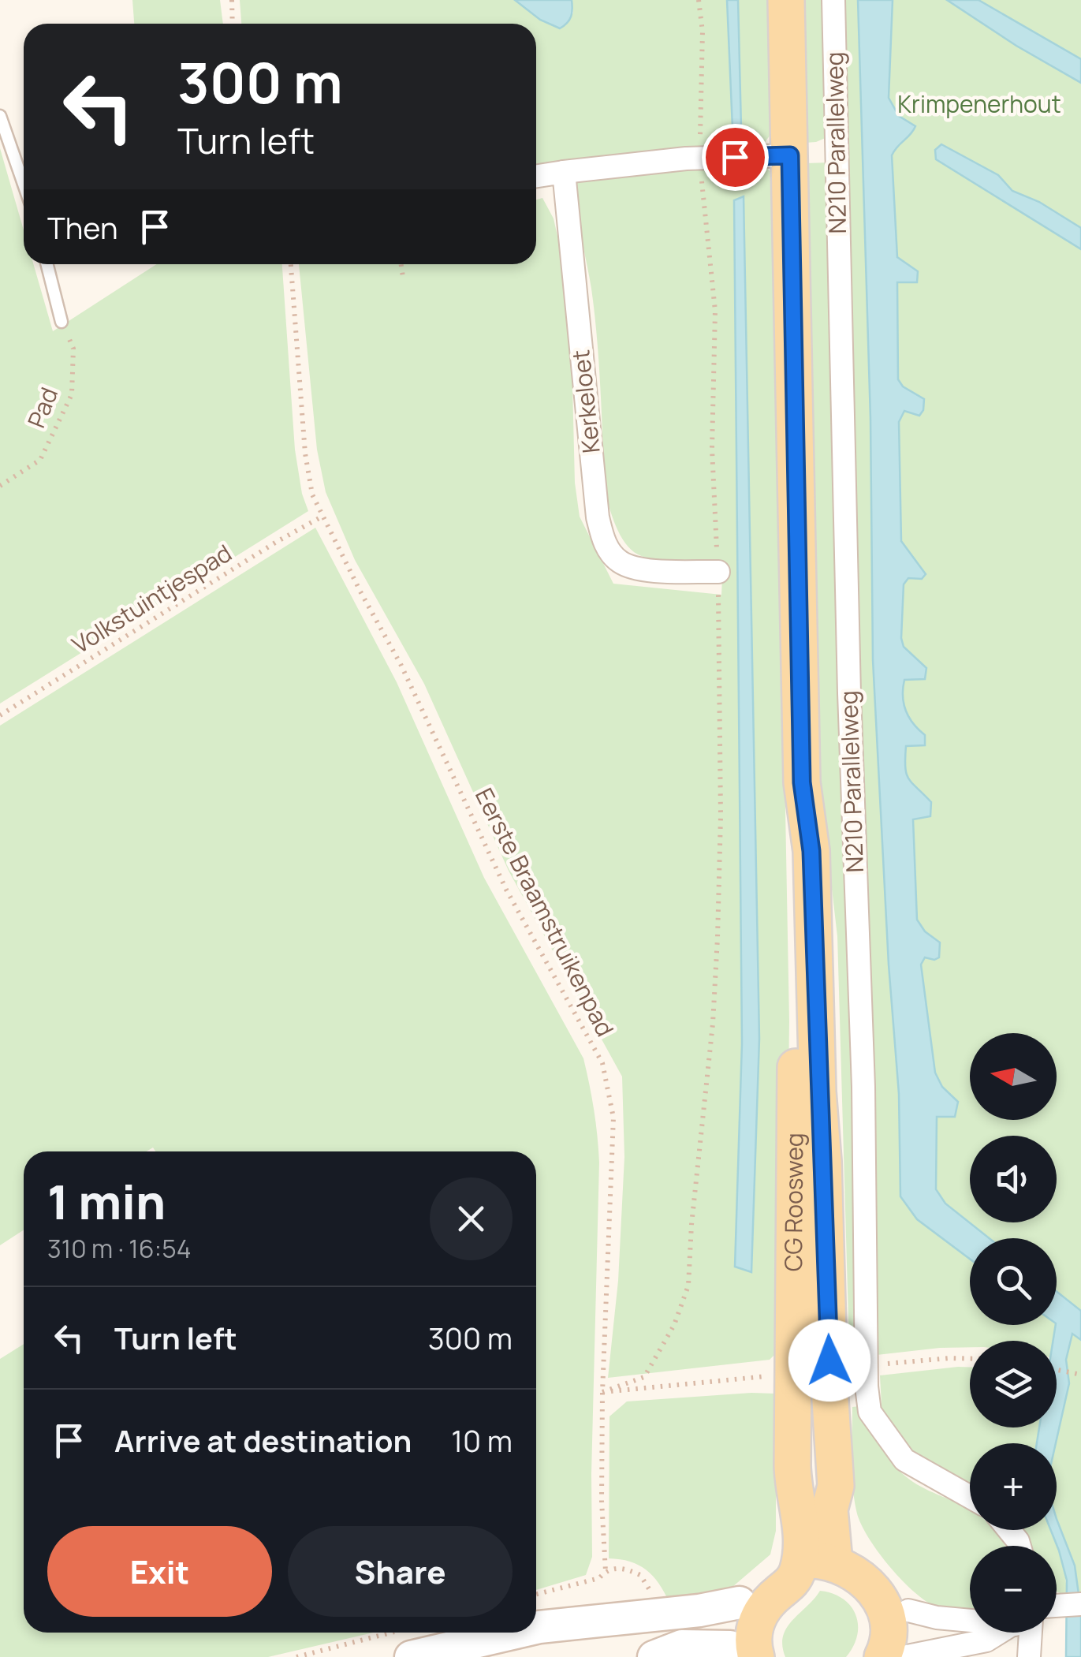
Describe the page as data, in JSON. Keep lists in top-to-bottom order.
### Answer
{
  "streets": {
    "main road": ["CG Roosweg"],
    "street": ["N210 Parallelweg", "Kerkeloet"],
    "path": ["Pad", "Volkstuintjespad", "Eerste Braamstruikenpad"]
  },
  "crossings": [
    ["Volkstuintjespad", "Eerste Braamstruikenpad"]
  ],
  "parks": ["Krimpenerhout"],
  "north": "left",
  "page": {
    "turn": ["300 m", "Turn left"],
    "then": "Then",
    "map_buttons": ["+", "−"],
    "heading": ["1 min", "310 m · 16:54"],
    "list": [
      {
        "name": "Turn left",
        "value": "300 m"
      },
      {
        "name": "Arrive at destination",
        "value": "10 m"
      }
    ],
    "buttons": ["Exit", "Share"]
  }
}
